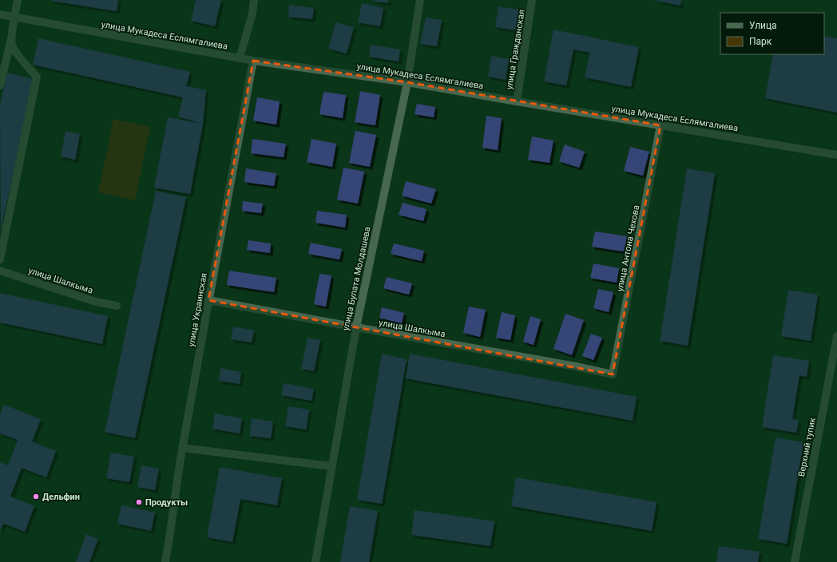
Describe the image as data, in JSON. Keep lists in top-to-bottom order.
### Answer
{
  "streets": {
    "street": [
      "улица Мукадеса Еслямгалиева",
      "улица Гражданская",
      "улица Антона Чехова",
      "улица Булата Молдашева",
      "улица Шалкыма",
      "улица Украинская",
      "Верхний тупик"
    ]
  },
  "crossings": [
    ["улица Мукадеса Еслямгалиева", "улица Гражданская"],
    ["улица Мукадеса Еслямгалиева", "улица Антона Чехова"],
    ["улица Мукадеса Еслямгалиева", "улица Булата Молдашева"],
    ["улица Мукадеса Еслямгалиева", "улица Украинская"],
    ["улица Антона Чехова", "улица Шалкыма"],
    ["улица Булата Молдашева", "улица Шалкыма"],
    ["улица Шалкыма", "улица Украинская"]
  ],
  "places": ["Дельфин", "Продукты"],
  "legend": ["Улица", "Парк"]
}
